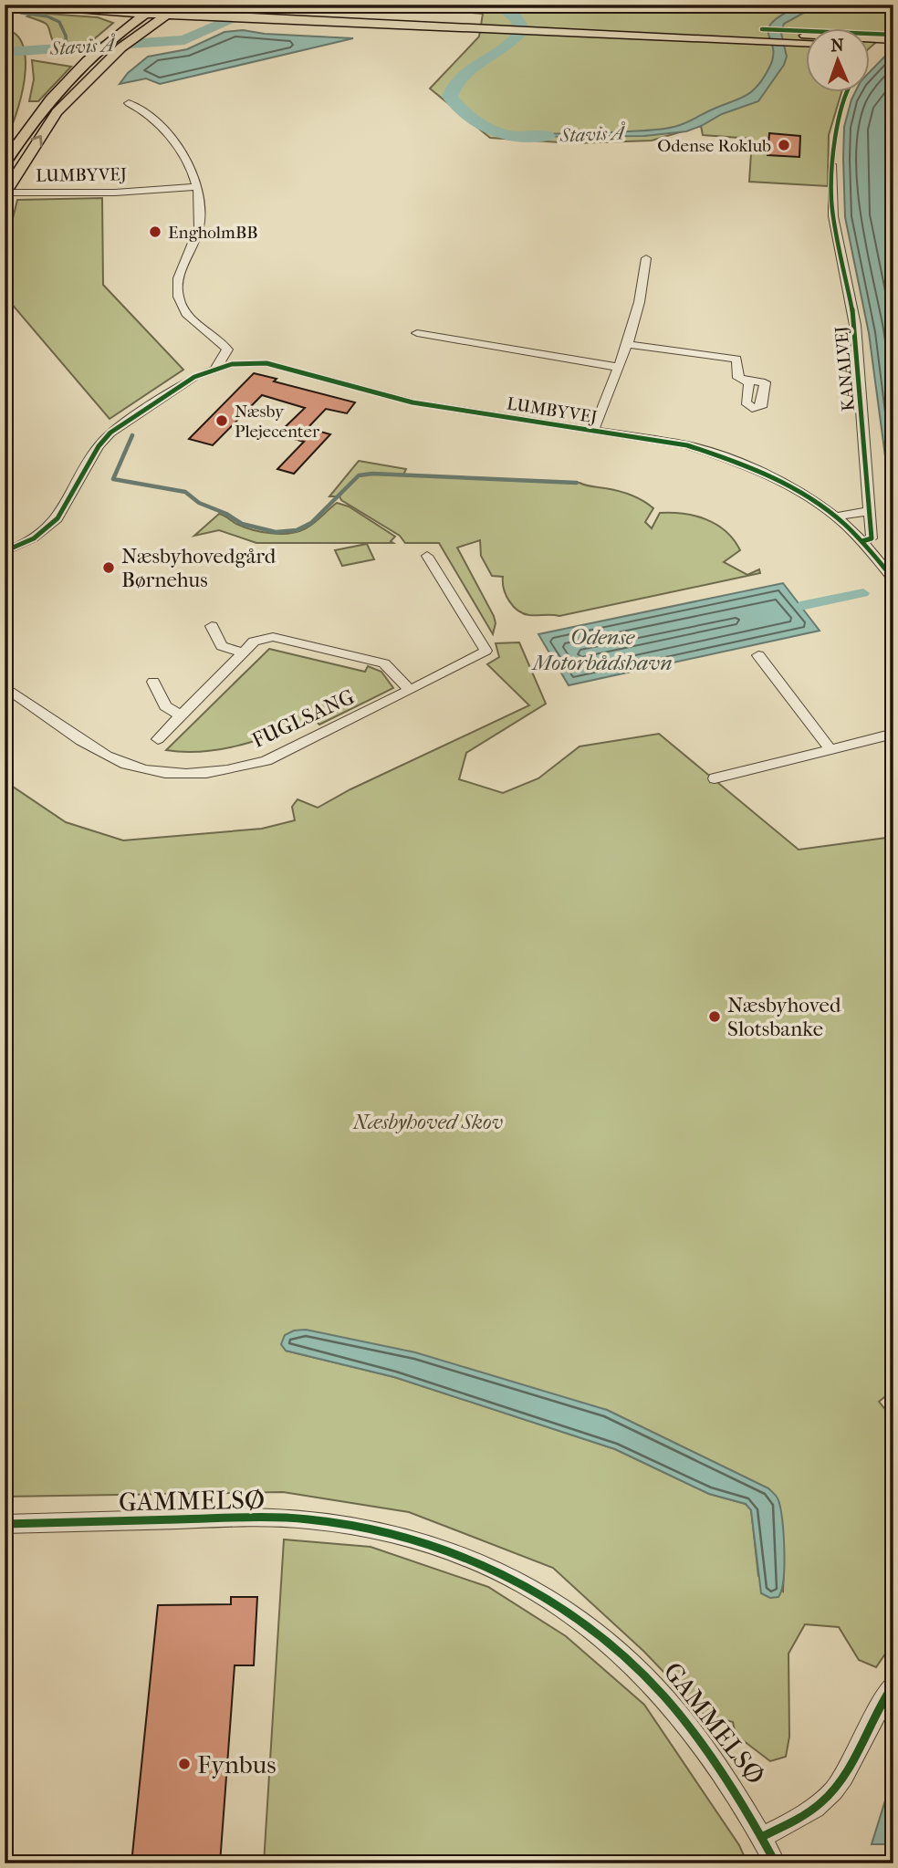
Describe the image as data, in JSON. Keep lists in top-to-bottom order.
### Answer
{
  "streets": {
    "street": [
      "LUMBYVEJ",
      "KANALVEJ",
      "FUGLSANG",
      "GAMMELSØ"
    ]
  },
  "crossings": [
    ["LUMBYVEJ", "KANALVEJ"]
  ],
  "water": ["Stavis Å", "Odense Motorbådshavn"],
  "parks": ["Næsbyhoved Skov"],
  "places": [
    "Odense Roklub",
    "EngholmBB",
    "Næsby Plejecenter",
    "Næsbyhovedgård Børnehus",
    "Næsbyhoved Slotsbanke",
    "Fynbus"
  ],
  "north": "top"
}
